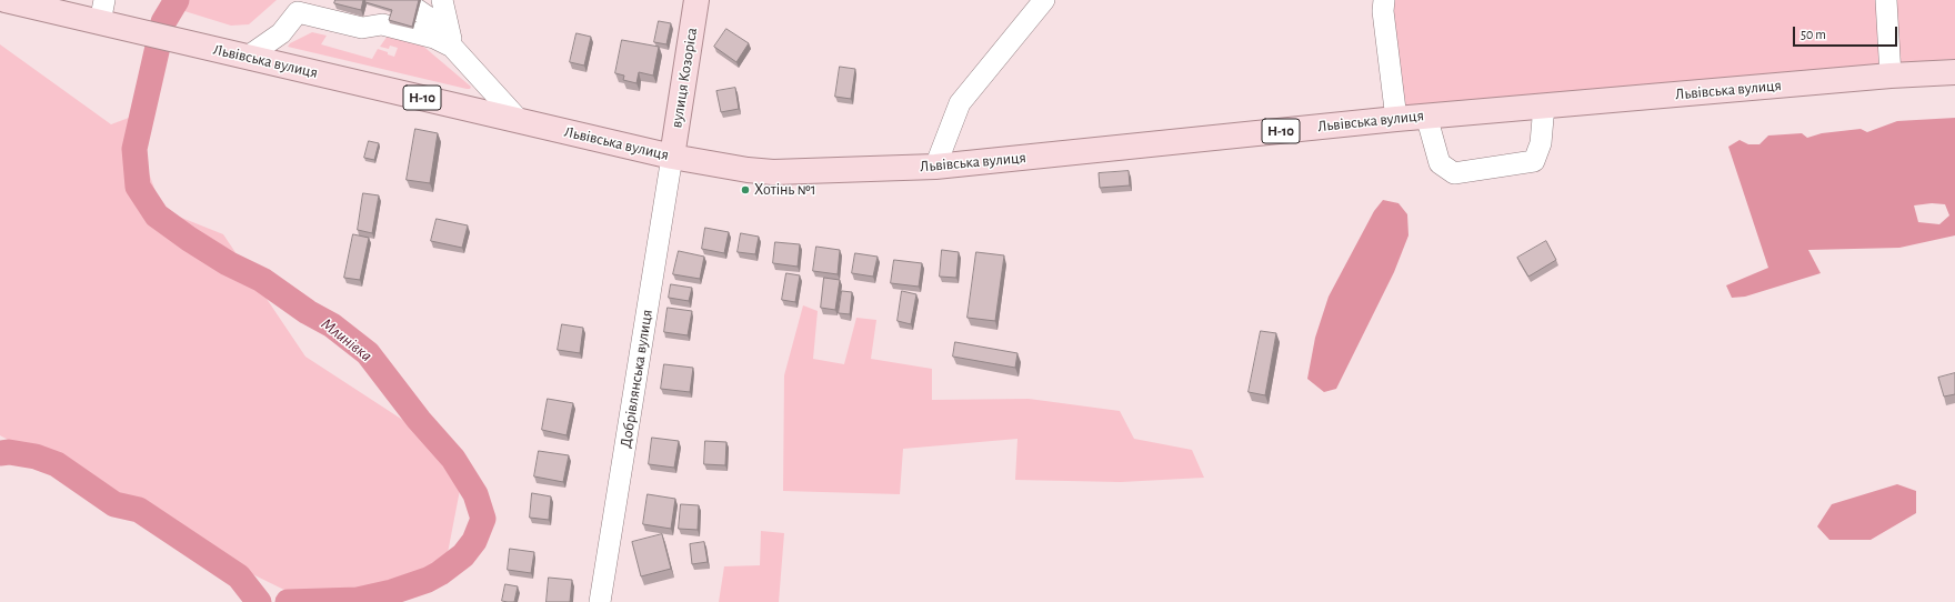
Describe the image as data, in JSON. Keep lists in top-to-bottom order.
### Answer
{
  "streets": {
    "main road": ["Львівська вулиця", "вулиця Козоріса", "Н-10"],
    "street": ["Добрівлянська вулиця"]
  },
  "crossings": [
    ["Львівська вулиця", "вулиця Козоріса"],
    ["Львівська вулиця", "Добрівлянська вулиця"],
    ["вулиця Козоріса", "Добрівлянська вулиця"]
  ],
  "water": ["Млинівка"],
  "places": ["Хотінь №1"],
  "scale_bar": "50 m"
}
